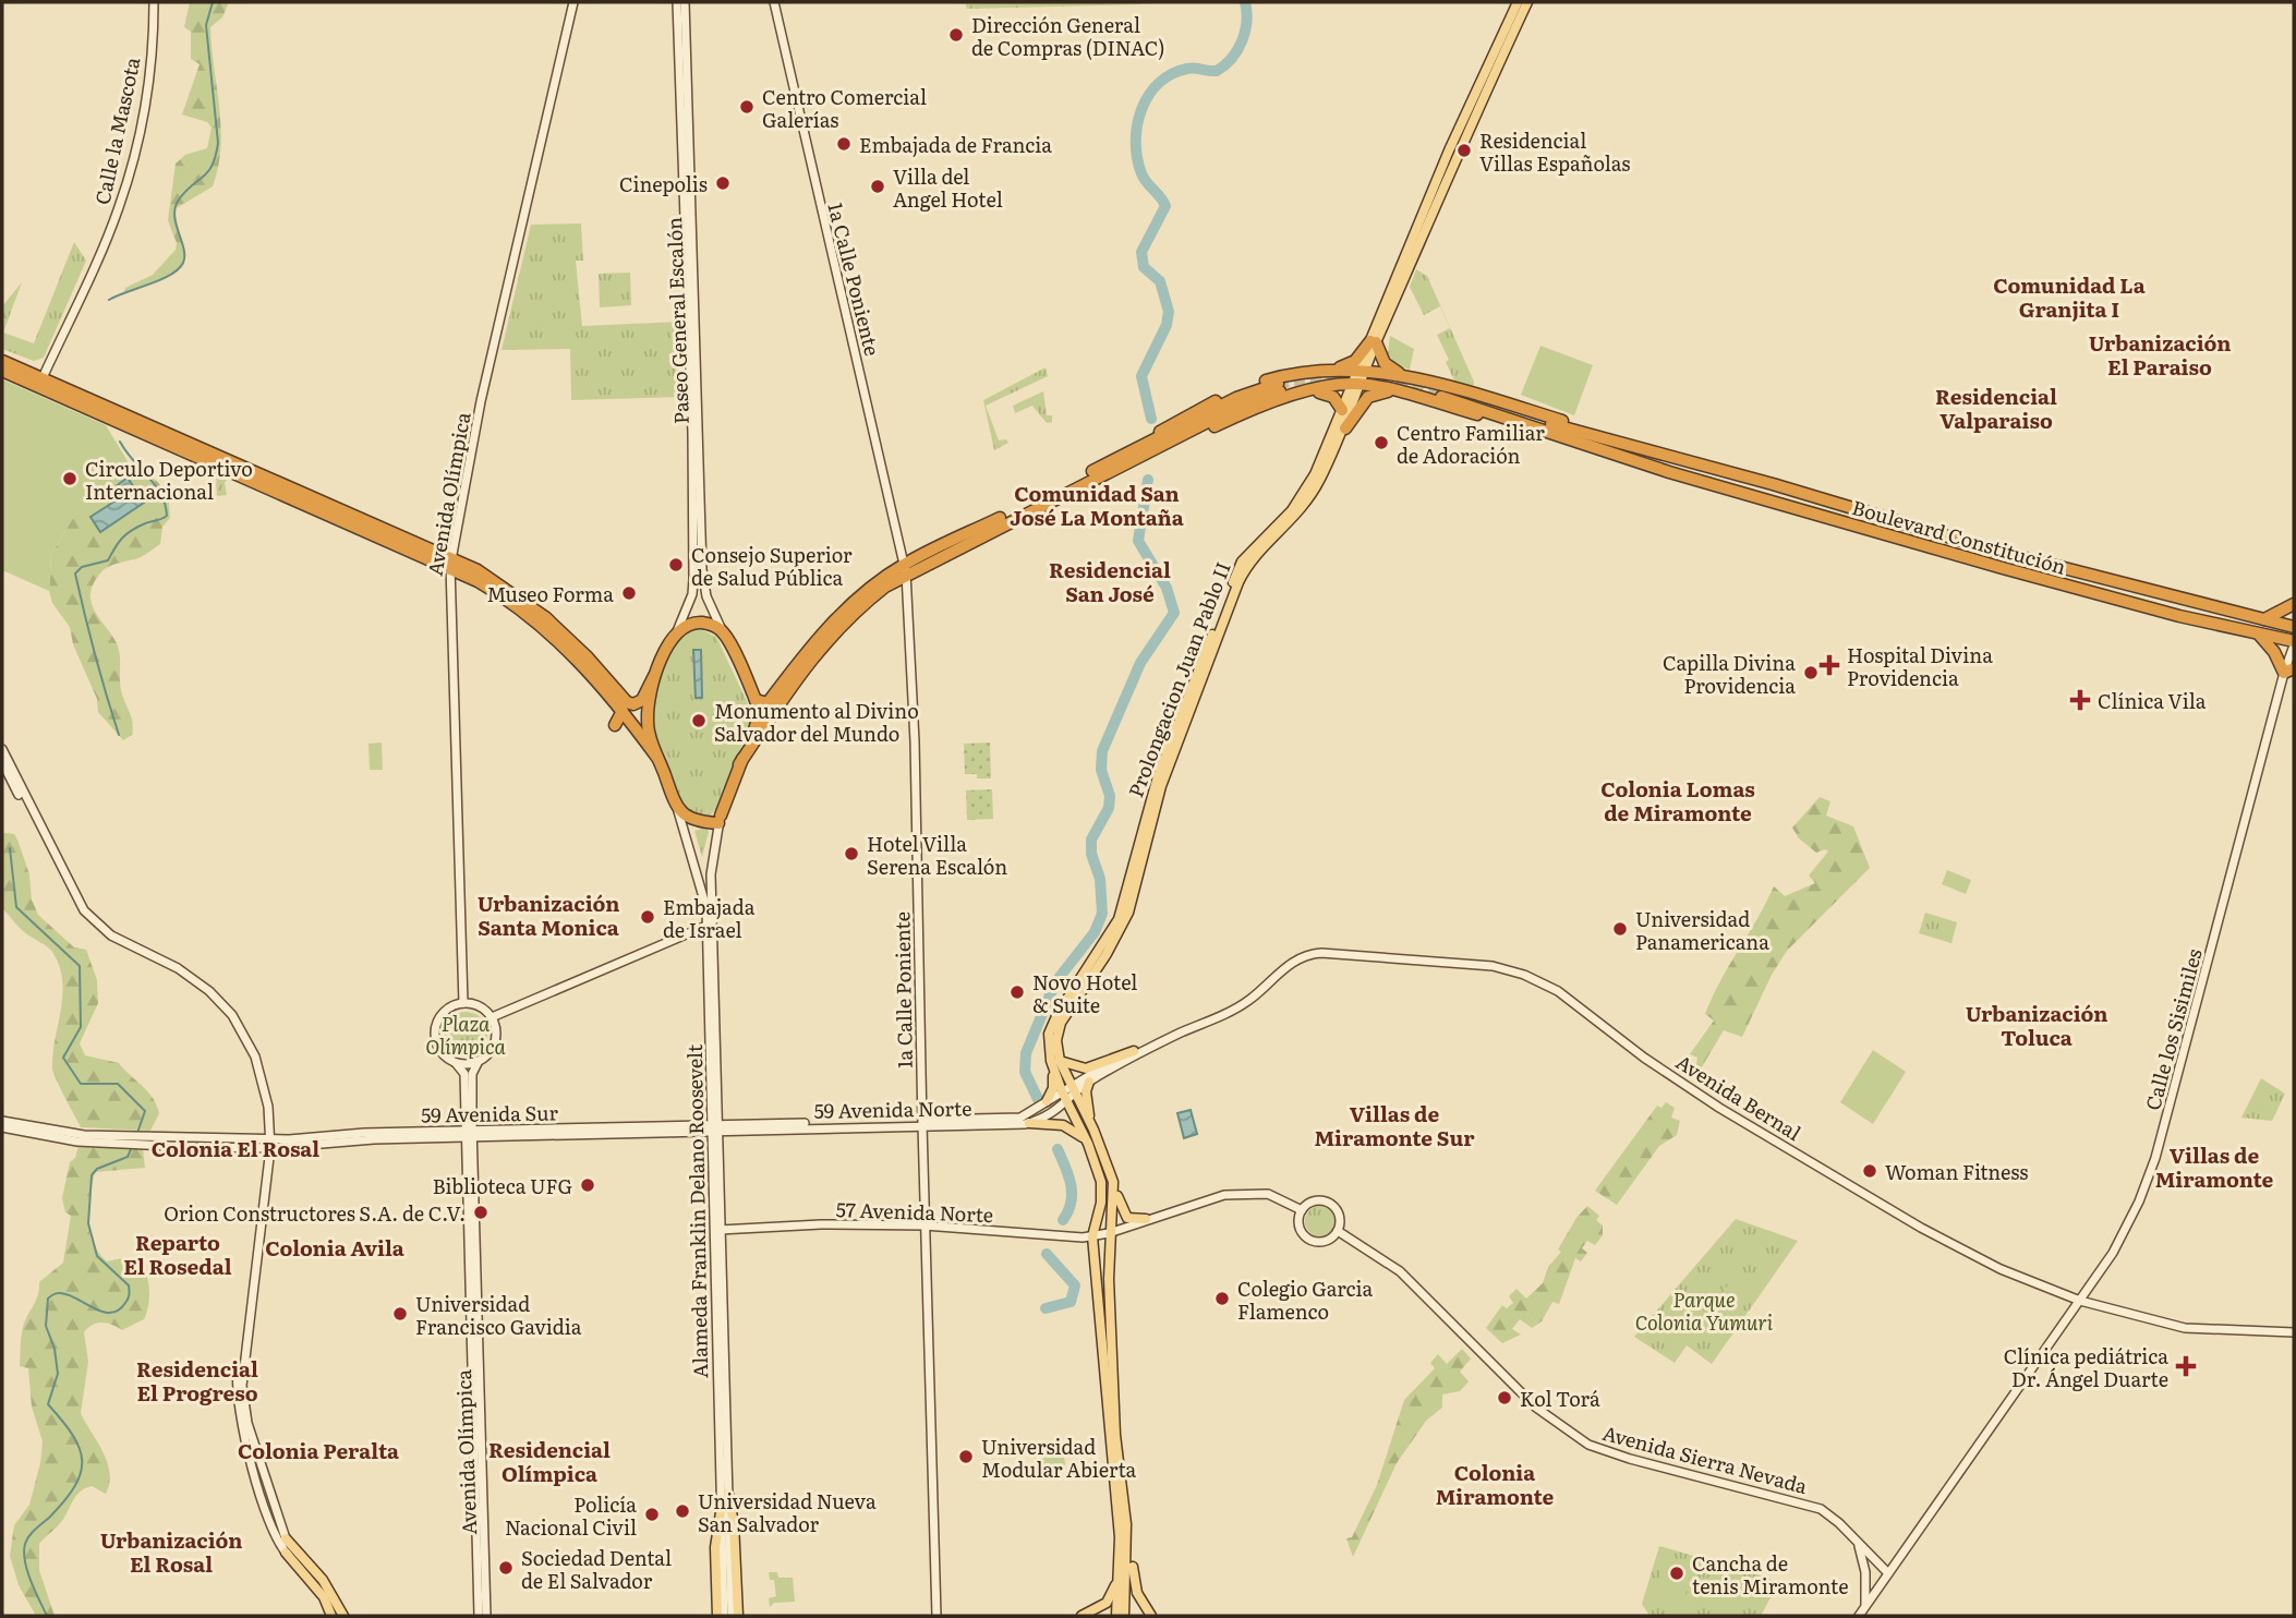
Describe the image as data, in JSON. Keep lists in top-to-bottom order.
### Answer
{
  "streets": {
    "highway": ["Boulevard Constitución"],
    "main road": ["Prolongacion Juan Pablo II"],
    "street": [
      "Calle la Mascota",
      "1a Calle Poniente",
      "Paseo General Escalón",
      "Avenida Olímpica",
      "Calle los Sisimiles",
      "Avenida Bernal",
      "59 Avenida Norte",
      "59 Avenida Sur",
      "Alameda Franklin Delano Roosevelt",
      "57 Avenida Norte",
      "Avenida Sierra Nevada"
    ]
  },
  "crossings": [
    ["1a Calle Poniente", "Boulevard Constitución"],
    ["1a Calle Poniente", "59 Avenida Norte"],
    ["1a Calle Poniente", "57 Avenida Norte"],
    ["Avenida Olímpica", "59 Avenida Sur"],
    ["Boulevard Constitución", "Prolongacion Juan Pablo II"],
    ["Boulevard Constitución", "Calle los Sisimiles"],
    ["Prolongacion Juan Pablo II", "Avenida Bernal"],
    ["Prolongacion Juan Pablo II", "59 Avenida Norte"],
    ["Calle los Sisimiles", "Avenida Bernal"],
    ["Calle los Sisimiles", "Avenida Sierra Nevada"],
    ["Avenida Bernal", "59 Avenida Norte"],
    ["59 Avenida Norte", "59 Avenida Sur"],
    ["59 Avenida Norte", "Alameda Franklin Delano Roosevelt"],
    ["59 Avenida Sur", "Alameda Franklin Delano Roosevelt"],
    ["Alameda Franklin Delano Roosevelt", "57 Avenida Norte"]
  ],
  "districts": [
    "Comunidad La Granjita I",
    "Urbanización El Paraiso",
    "Residencial Valparaiso",
    "Comunidad San José La Montaña",
    "Residencial San José",
    "Colonia Lomas de Miramonte",
    "Urbanización Santa Monica",
    "Urbanización Toluca",
    "Villas de Miramonte Sur",
    "Colonia El Rosal",
    "Villas de Miramonte",
    "Reparto El Rosedal",
    "Colonia Avila",
    "Residencial El Progreso",
    "Residencial Olímpica",
    "Colonia Peralta",
    "Colonia Miramonte",
    "Urbanización El Rosal"
  ],
  "parks": ["Plaza Olímpica", "Parque Colonia Yumuri"],
  "places": {
    "other": [
      "Dirección General de Compras (DINAC)",
      "Centro Comercial Galerías",
      "Embajada de Francia",
      "Residencial Villas Españolas",
      "Cinepolis",
      "Villa del Angel Hotel",
      "Centro Familiar de Adoración",
      "Circulo Deportivo Internacional",
      "Consejo Superior de Salud Pública",
      "Museo Forma",
      "Capilla Divina Providencia",
      "Monumento al Divino Salvador del Mundo",
      "Hotel Villa Serena Escalón",
      "Embajada de Israel",
      "Universidad Panamericana",
      "Novo Hotel & Suite",
      "Woman Fitness",
      "Biblioteca UFG",
      "Orion Constructores S.A. de C.V.",
      "Colegio Garcia Flamenco",
      "Universidad Francisco Gavidia",
      "Kol Torá",
      "Universidad Modular Abierta",
      "Universidad Nueva San Salvador",
      "Policía Nacional Civil",
      "Sociedad Dental de El Salvador",
      "Cancha de tenis Miramonte"
    ],
    "health": ["Hospital Divina Providencia", "Clínica Vila", "Clínica pediátrica Dr. Ángel Duarte"]
  }
}
